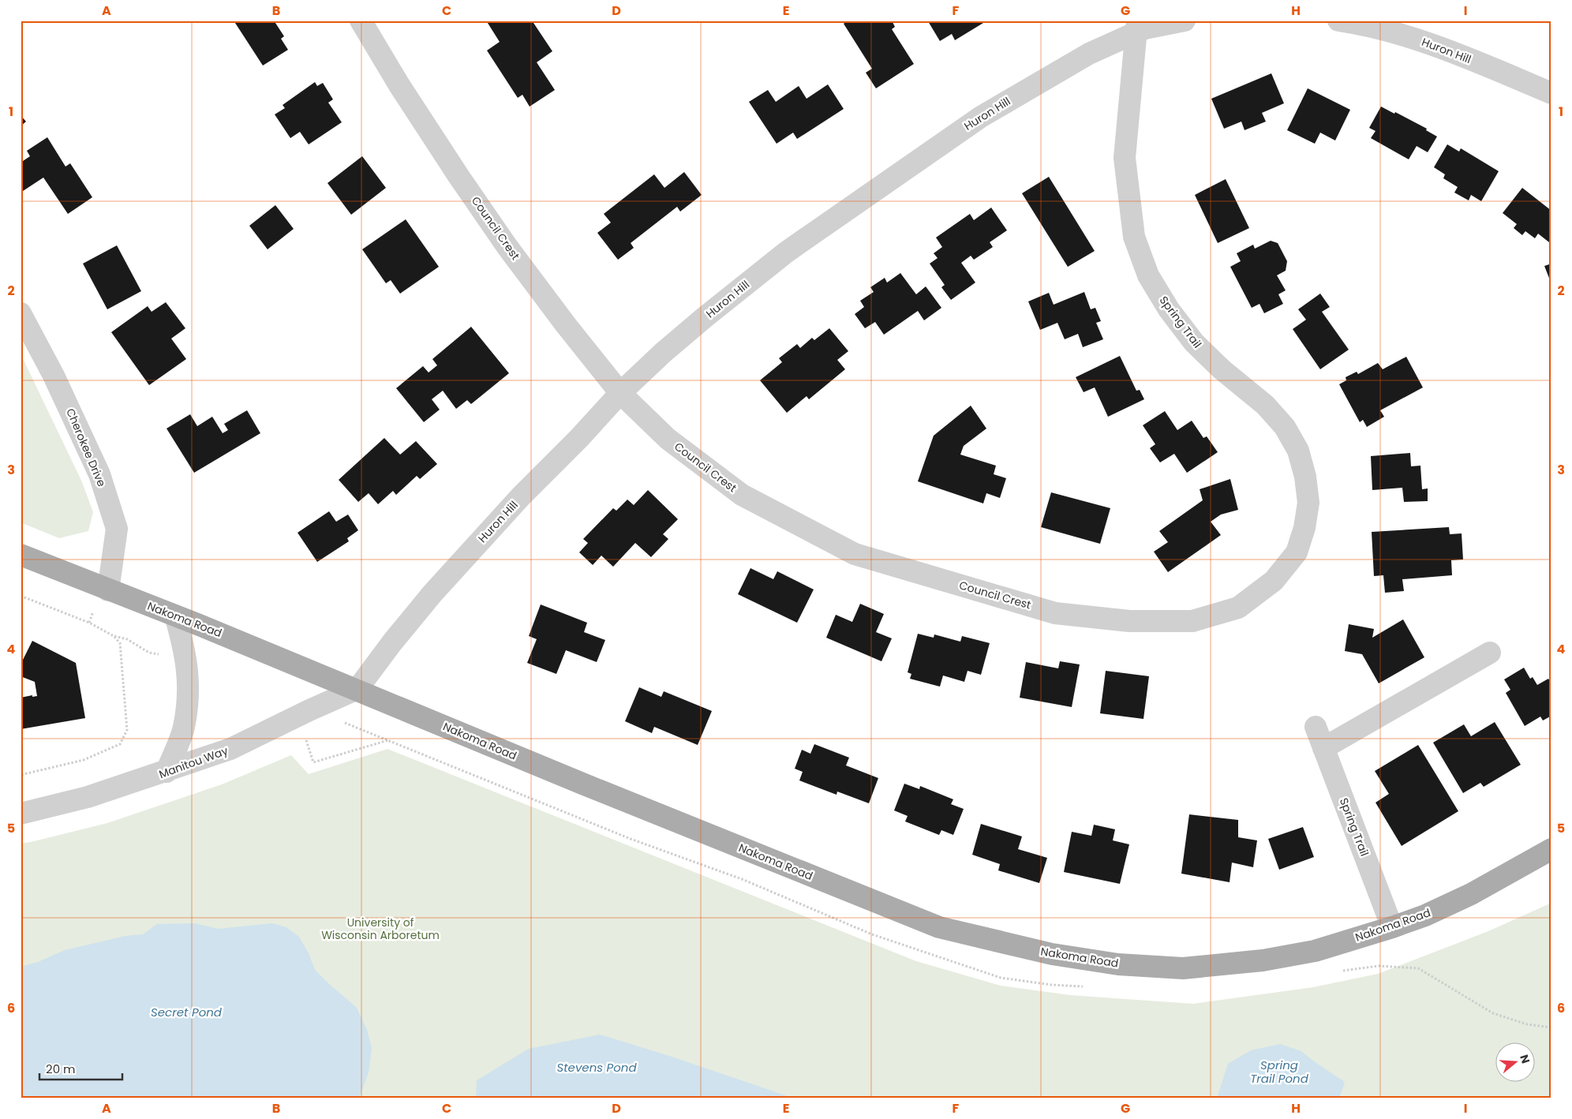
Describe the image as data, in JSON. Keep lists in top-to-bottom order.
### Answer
{
  "streets": {
    "main road": ["Nakoma Road"],
    "street": [
      "Huron Hill",
      "Council Crest",
      "Spring Trail",
      "Cherokee Drive",
      "Manitou Way"
    ]
  },
  "crossings": [
    ["Huron Hill", "Council Crest"],
    ["Huron Hill", "Spring Trail"],
    ["Huron Hill", "Nakoma Road"],
    ["Huron Hill", "Manitou Way"],
    ["Council Crest", "Spring Trail"],
    ["Spring Trail", "Nakoma Road"],
    ["Cherokee Drive", "Nakoma Road"],
    ["Nakoma Road", "Manitou Way"]
  ],
  "water": ["Secret Pond", "Spring Trail Pond", "Stevens Pond"],
  "parks": ["University of Wisconsin Arboretum"],
  "scale_bar": "20 m",
  "north": "right",
  "grid": {
    "columns": [
      "A",
      "B",
      "C",
      "D",
      "E",
      "F",
      "G",
      "H",
      "I"
    ],
    "rows": [
      "1",
      "2",
      "3",
      "4",
      "5",
      "6"
    ]
  }
}
